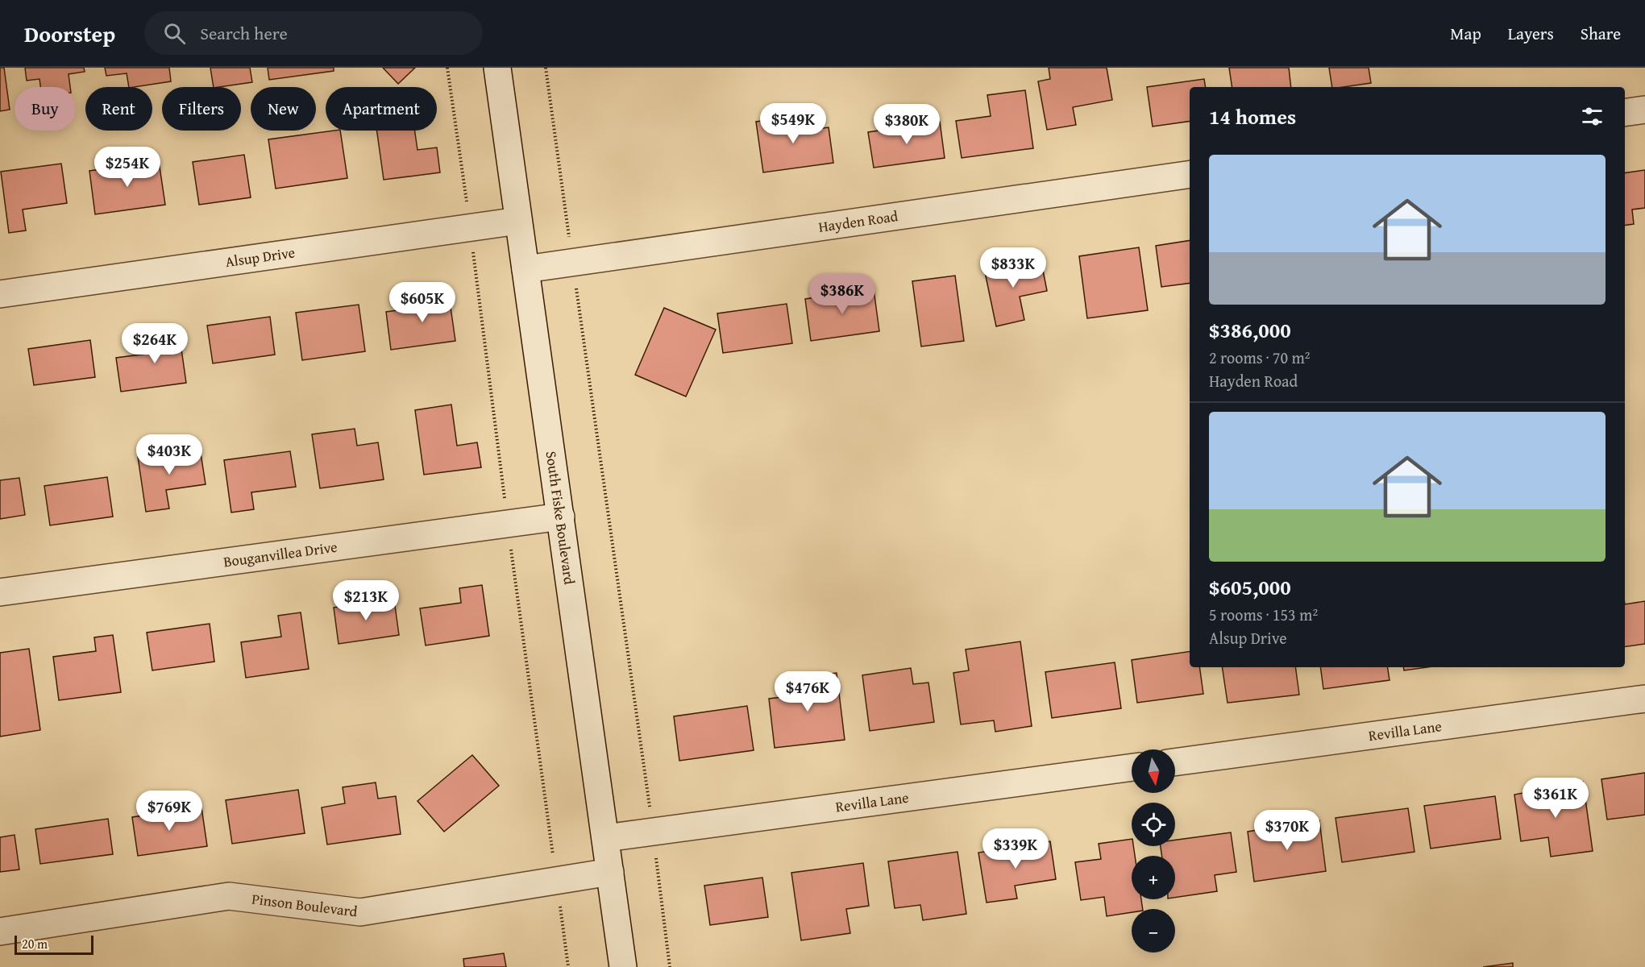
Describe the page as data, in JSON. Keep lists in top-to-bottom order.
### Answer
{
  "streets": {
    "street": [
      "Hayden Road",
      "Alsup Drive",
      "South Fiske Boulevard",
      "Bouganvillea Drive",
      "Revilla Lane",
      "Pinson Boulevard"
    ]
  },
  "crossings": [
    ["Hayden Road", "South Fiske Boulevard"],
    ["Alsup Drive", "South Fiske Boulevard"],
    ["South Fiske Boulevard", "Bouganvillea Drive"],
    ["South Fiske Boulevard", "Revilla Lane"],
    ["South Fiske Boulevard", "Pinson Boulevard"]
  ],
  "scale_bar": "20 m",
  "north": "bottom",
  "page": {
    "header": "Doorstep",
    "search": "Search here",
    "nav": ["Map", "Layers", "Share"],
    "chip": [
      "Buy",
      "Rent",
      "Filters",
      "New",
      "Apartment"
    ],
    "heading": "14 homes",
    "price": [
      "$549K",
      "$380K",
      "$254K",
      "$833K",
      "$386K",
      "$605K",
      "$264K",
      "$403K",
      "$213K",
      "$476K",
      "$361K",
      "$769K",
      "$370K",
      "$339K"
    ],
    "list": [
      {
        "name": "$386,000",
        "note": "2 rooms · 70 m² · Hayden Road"
      },
      {
        "name": "$605,000",
        "note": "5 rooms · 153 m² · Alsup Drive"
      }
    ],
    "map_buttons": ["+", "−"],
    "scale": "20 m"
  }
}
